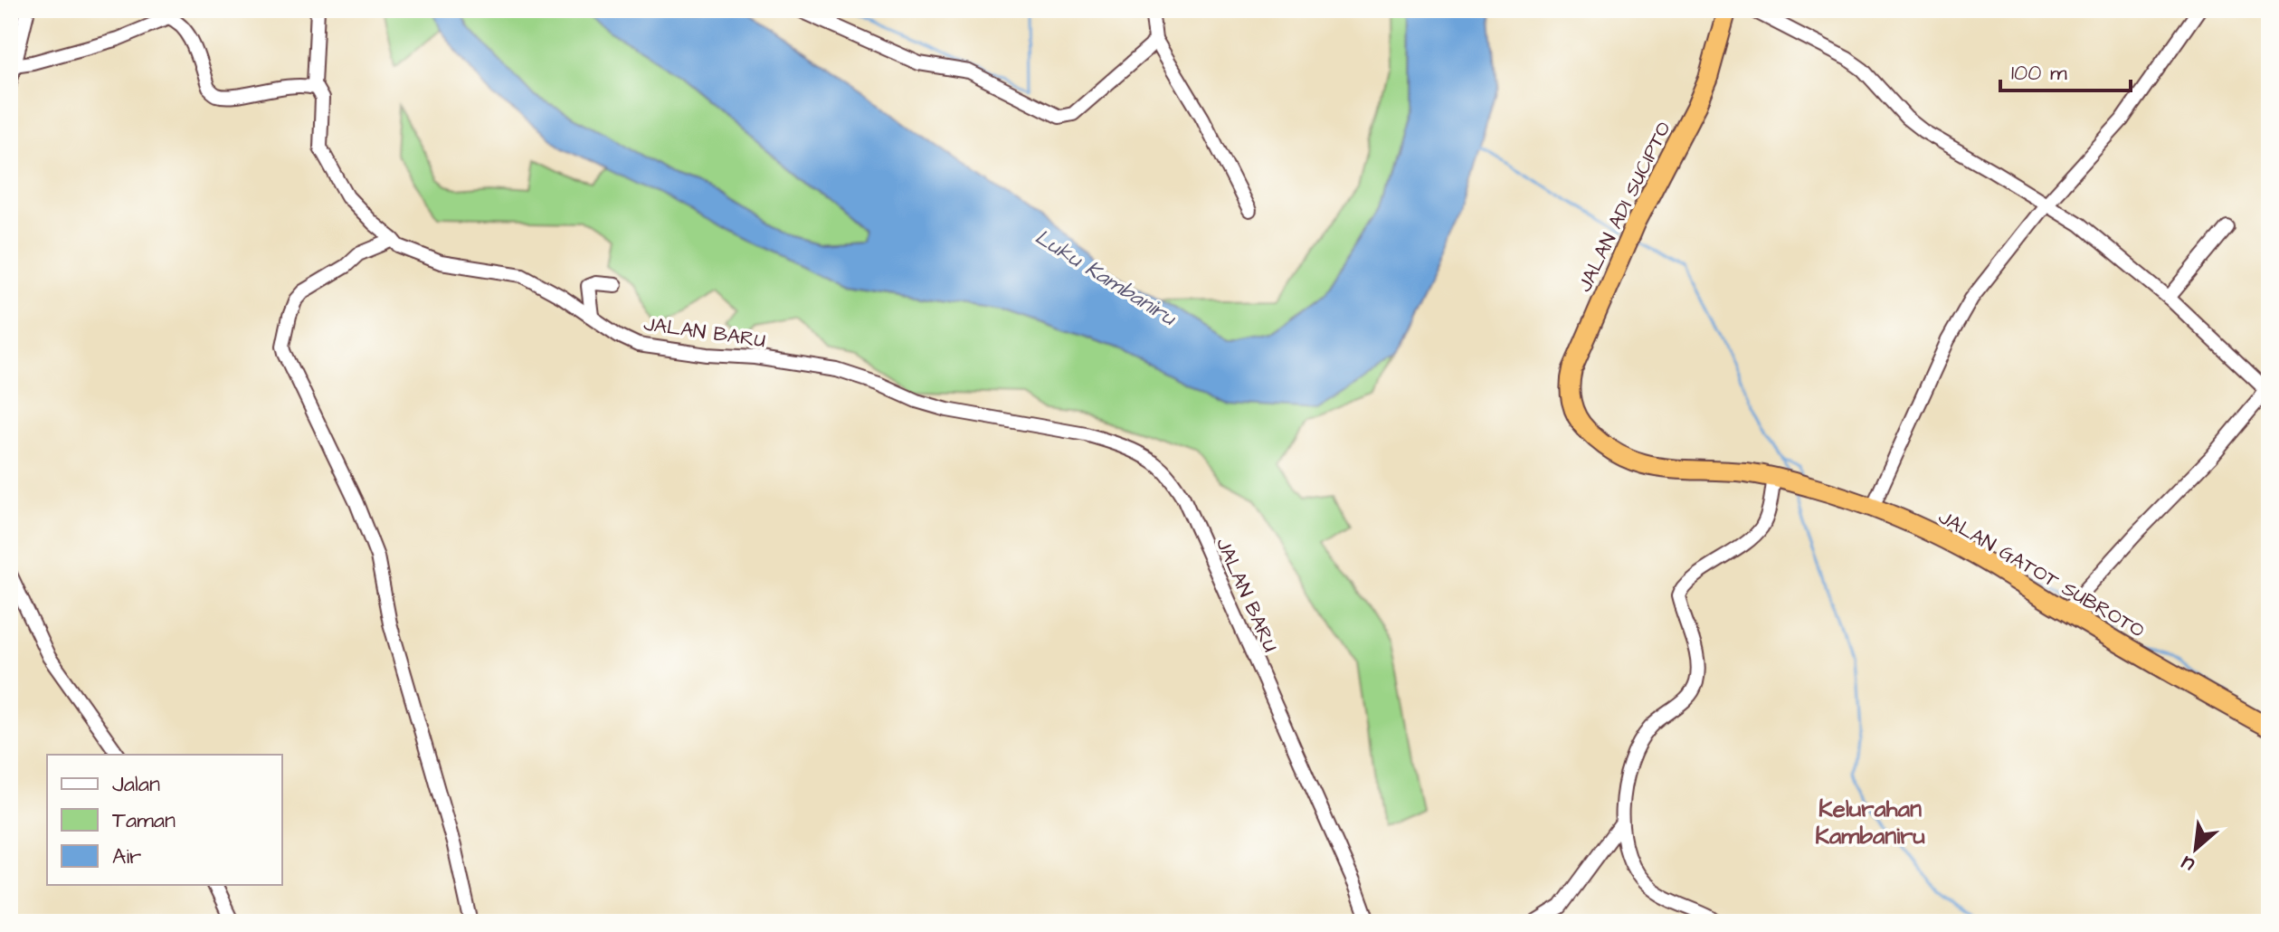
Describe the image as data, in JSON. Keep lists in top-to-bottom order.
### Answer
{
  "streets": {
    "highway": ["JALAN ADI SUCIPTO", "JALAN GATOT SUBROTO"],
    "street": ["JALAN BARU"]
  },
  "crossings": [
    ["JALAN ADI SUCIPTO", "JALAN GATOT SUBROTO"]
  ],
  "districts": ["Kelurahan Kambaniru"],
  "water": ["Luku Kambaniru"],
  "legend": ["Jalan", "Taman", "Air"],
  "scale_bar": "100 m",
  "north": "bottom left"
}
